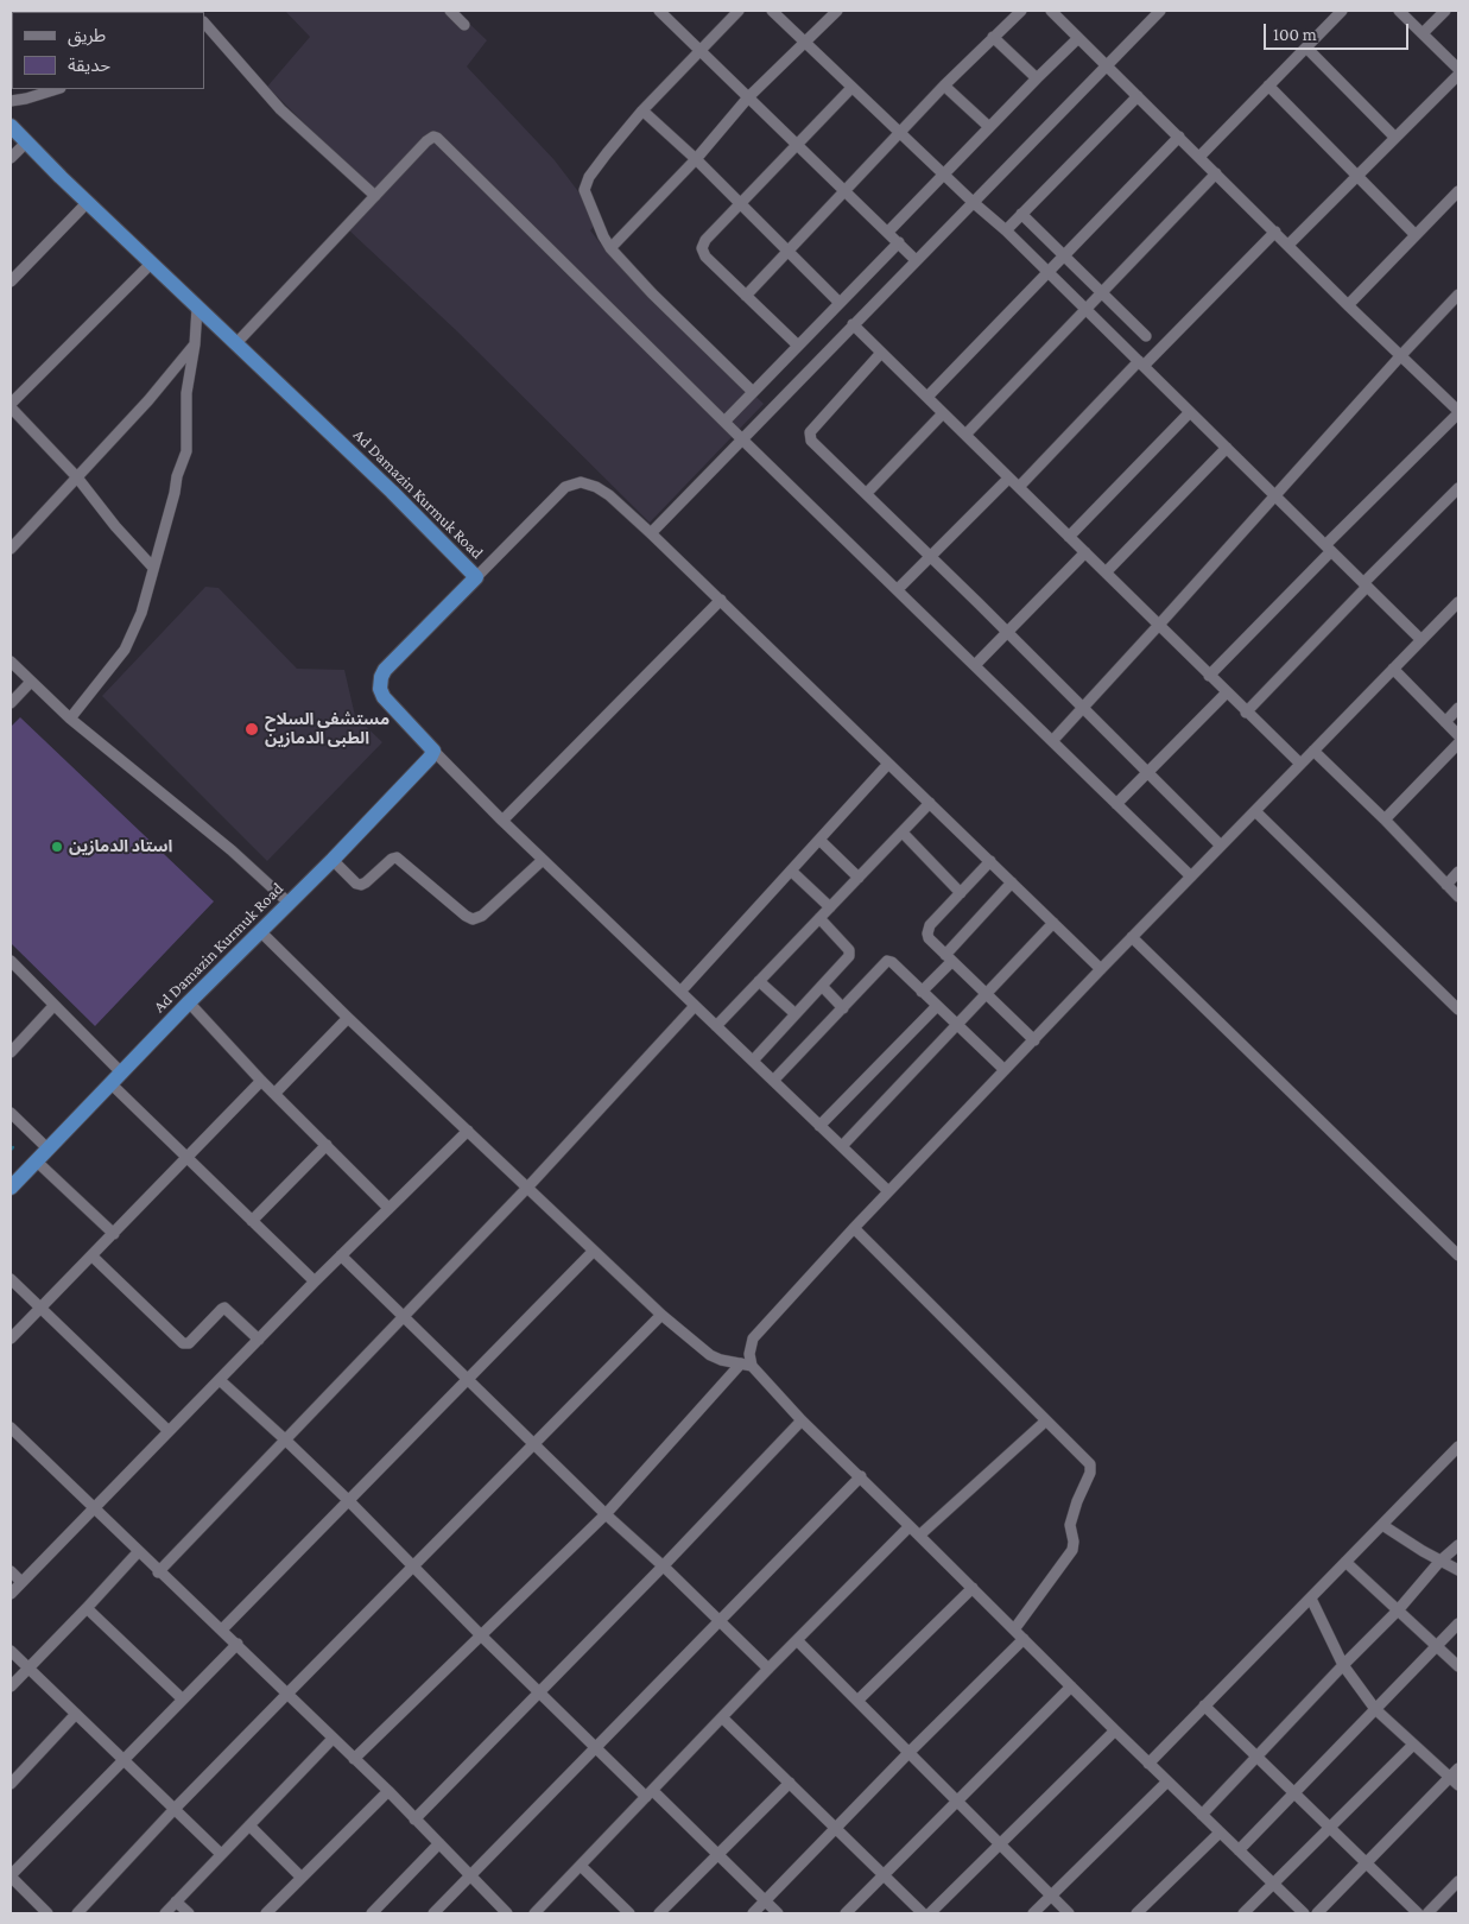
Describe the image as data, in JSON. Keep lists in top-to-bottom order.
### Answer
{
  "streets": {
    "highway": ["Ad Damazin Kurmuk Road"]
  },
  "places": ["مستشفى السلاح الطبى الدمازين", "استاد الدمازين"],
  "legend": ["طريق", "حديقة"],
  "scale_bar": "100 m"
}
